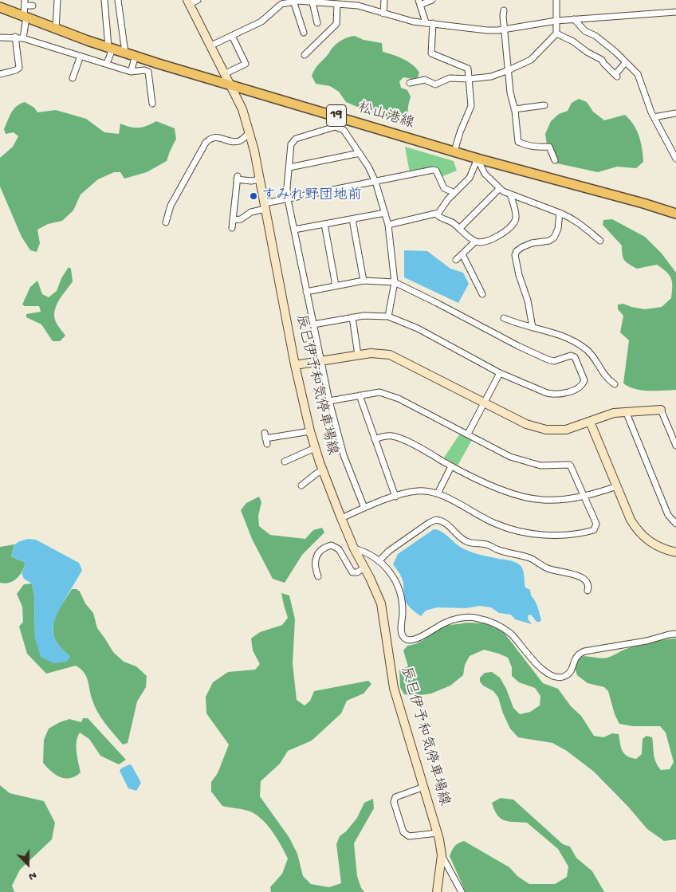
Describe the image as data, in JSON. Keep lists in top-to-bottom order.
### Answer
{
  "streets": {
    "main road": ["19", "松山港線", "辰巳伊予和気停車場線"]
  },
  "crossings": [
    ["松山港線", "辰巳伊予和気停車場線"]
  ],
  "places": ["すみれ野団地前"],
  "north": "bottom"
}
